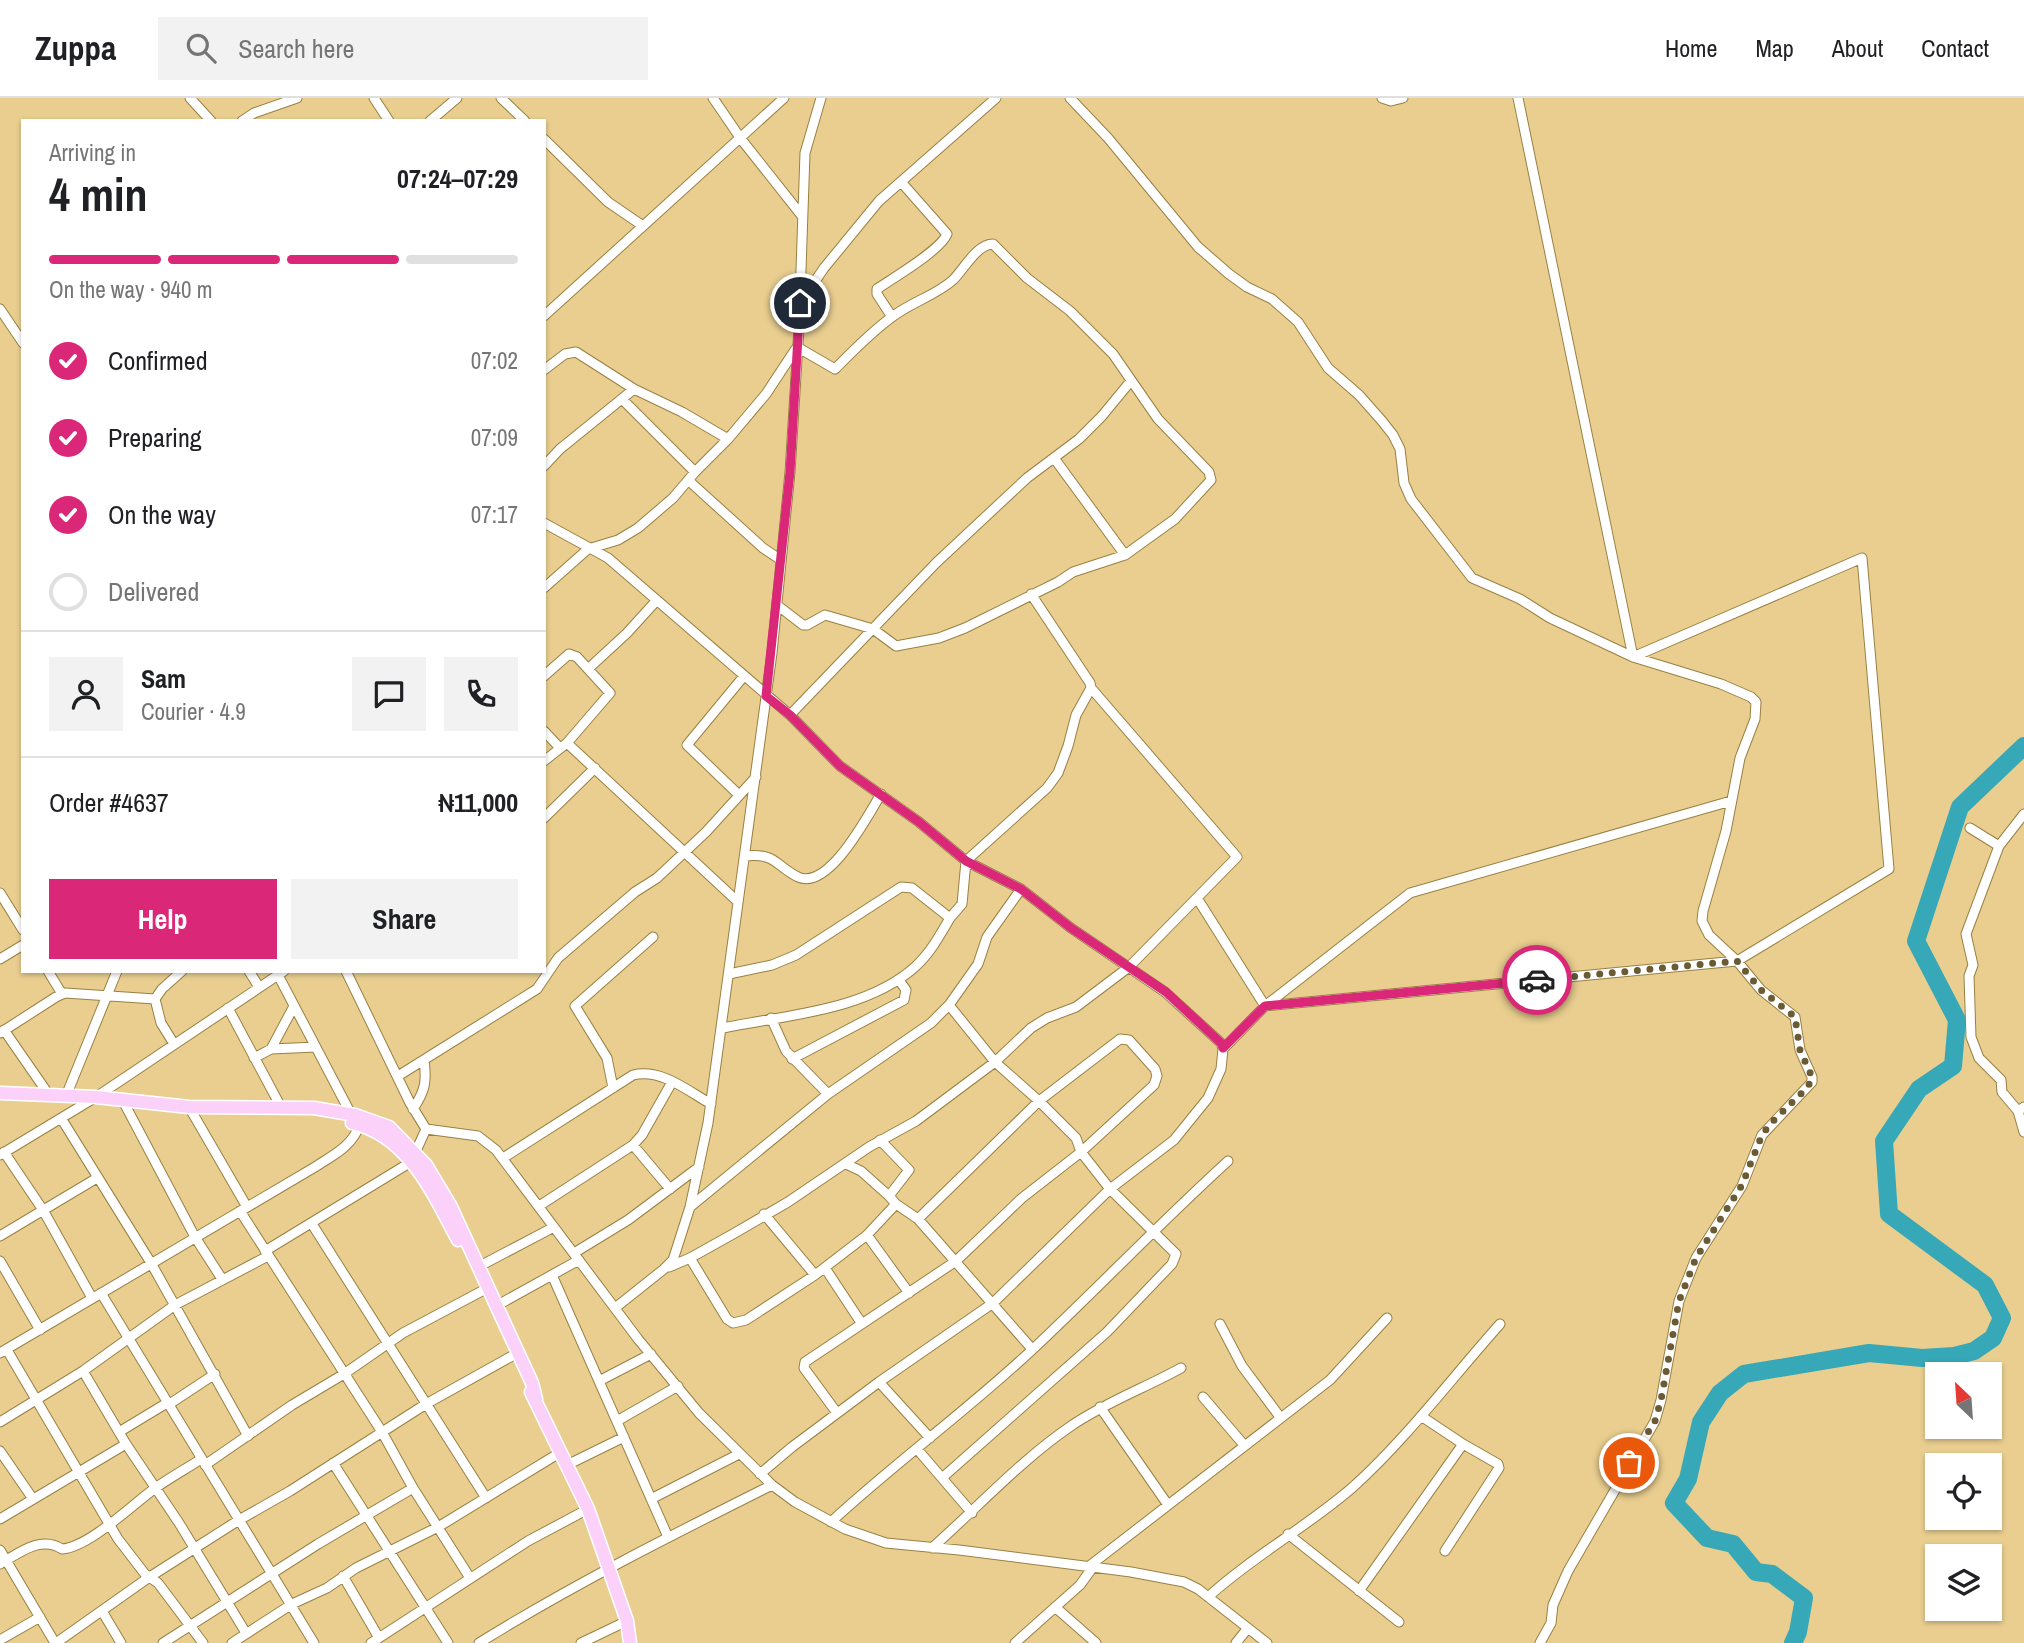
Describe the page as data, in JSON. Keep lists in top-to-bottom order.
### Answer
{
  "north": "top left",
  "page": {
    "header": "Zuppa",
    "search": "Search here",
    "nav": [
      "Home",
      "Map",
      "About",
      "Contact"
    ],
    "heading": ["4 min", "Arriving in", "07:24–07:29"],
    "panel": [
      "Sam",
      "Courier · 4.9",
      "Order #4637",
      "₦11,000"
    ],
    "bar": "On the way · 940 m",
    "list": [
      ["Confirmed", "07:02"],
      ["Preparing", "07:09"],
      ["On the way", "07:17"],
      "Delivered"
    ],
    "buttons": ["Help", "Share"]
  }
}
